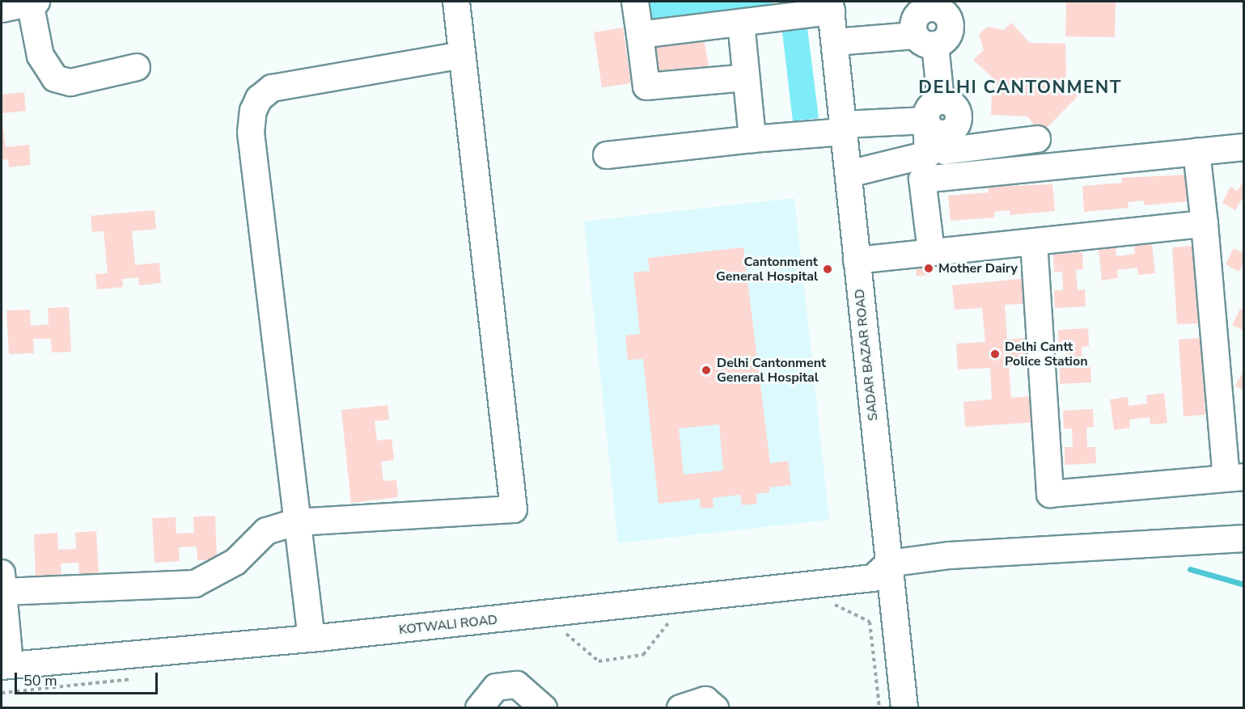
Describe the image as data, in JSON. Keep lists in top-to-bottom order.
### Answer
{
  "streets": {
    "street": ["SADAR BAZAR ROAD", "KOTWALI ROAD"]
  },
  "crossings": [
    ["SADAR BAZAR ROAD", "KOTWALI ROAD"]
  ],
  "districts": ["DELHI CANTONMENT"],
  "places": [
    "Mother Dairy",
    "Cantonment General Hospital",
    "Delhi Cantt Police Station",
    "Delhi Cantonment General Hospital"
  ],
  "scale_bar": "50 m"
}
